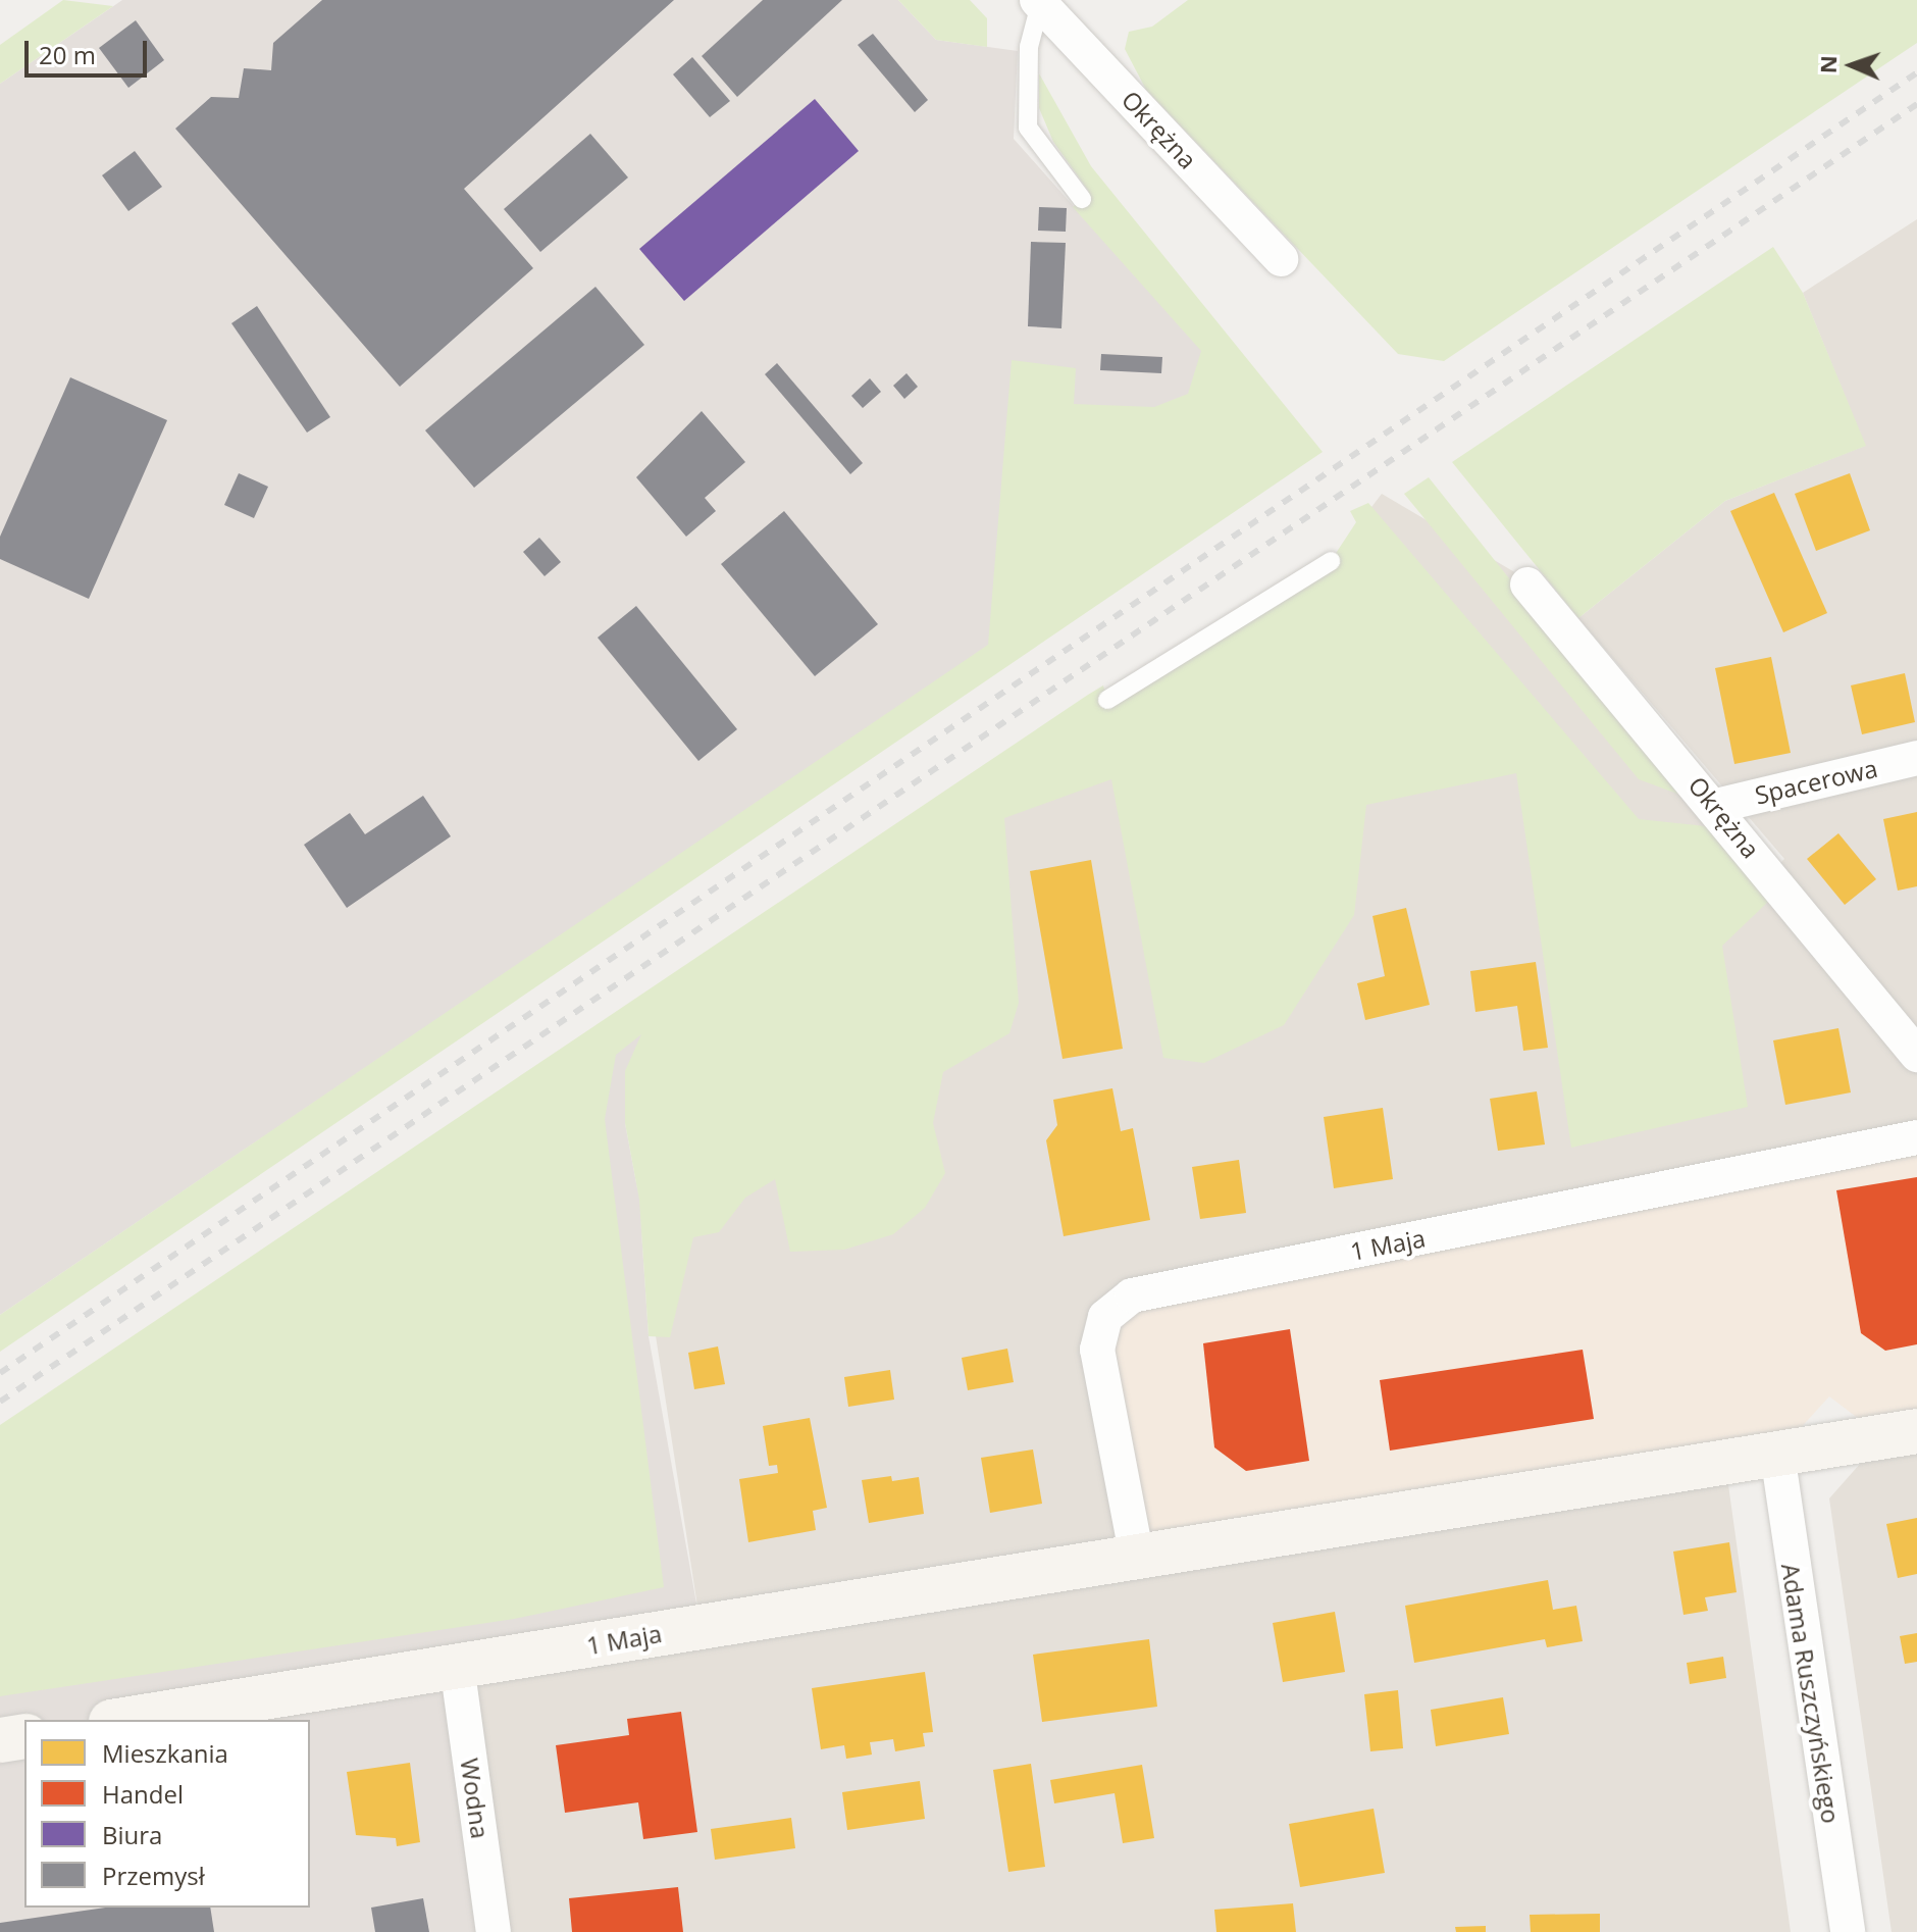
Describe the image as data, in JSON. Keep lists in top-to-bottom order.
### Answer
{
  "streets": {
    "street": [
      "Okrężna",
      "Spacerowa",
      "1 Maja",
      "Adama Ruszczyńskiego",
      "Wodna"
    ]
  },
  "crossings": [
    ["Okrężna", "Spacerowa"],
    ["1 Maja", "Adama Ruszczyńskiego"],
    ["1 Maja", "Wodna"]
  ],
  "legend": [
    "Mieszkania",
    "Handel",
    "Biura",
    "Przemysł"
  ],
  "scale_bar": "20 m",
  "north": "left"
}
